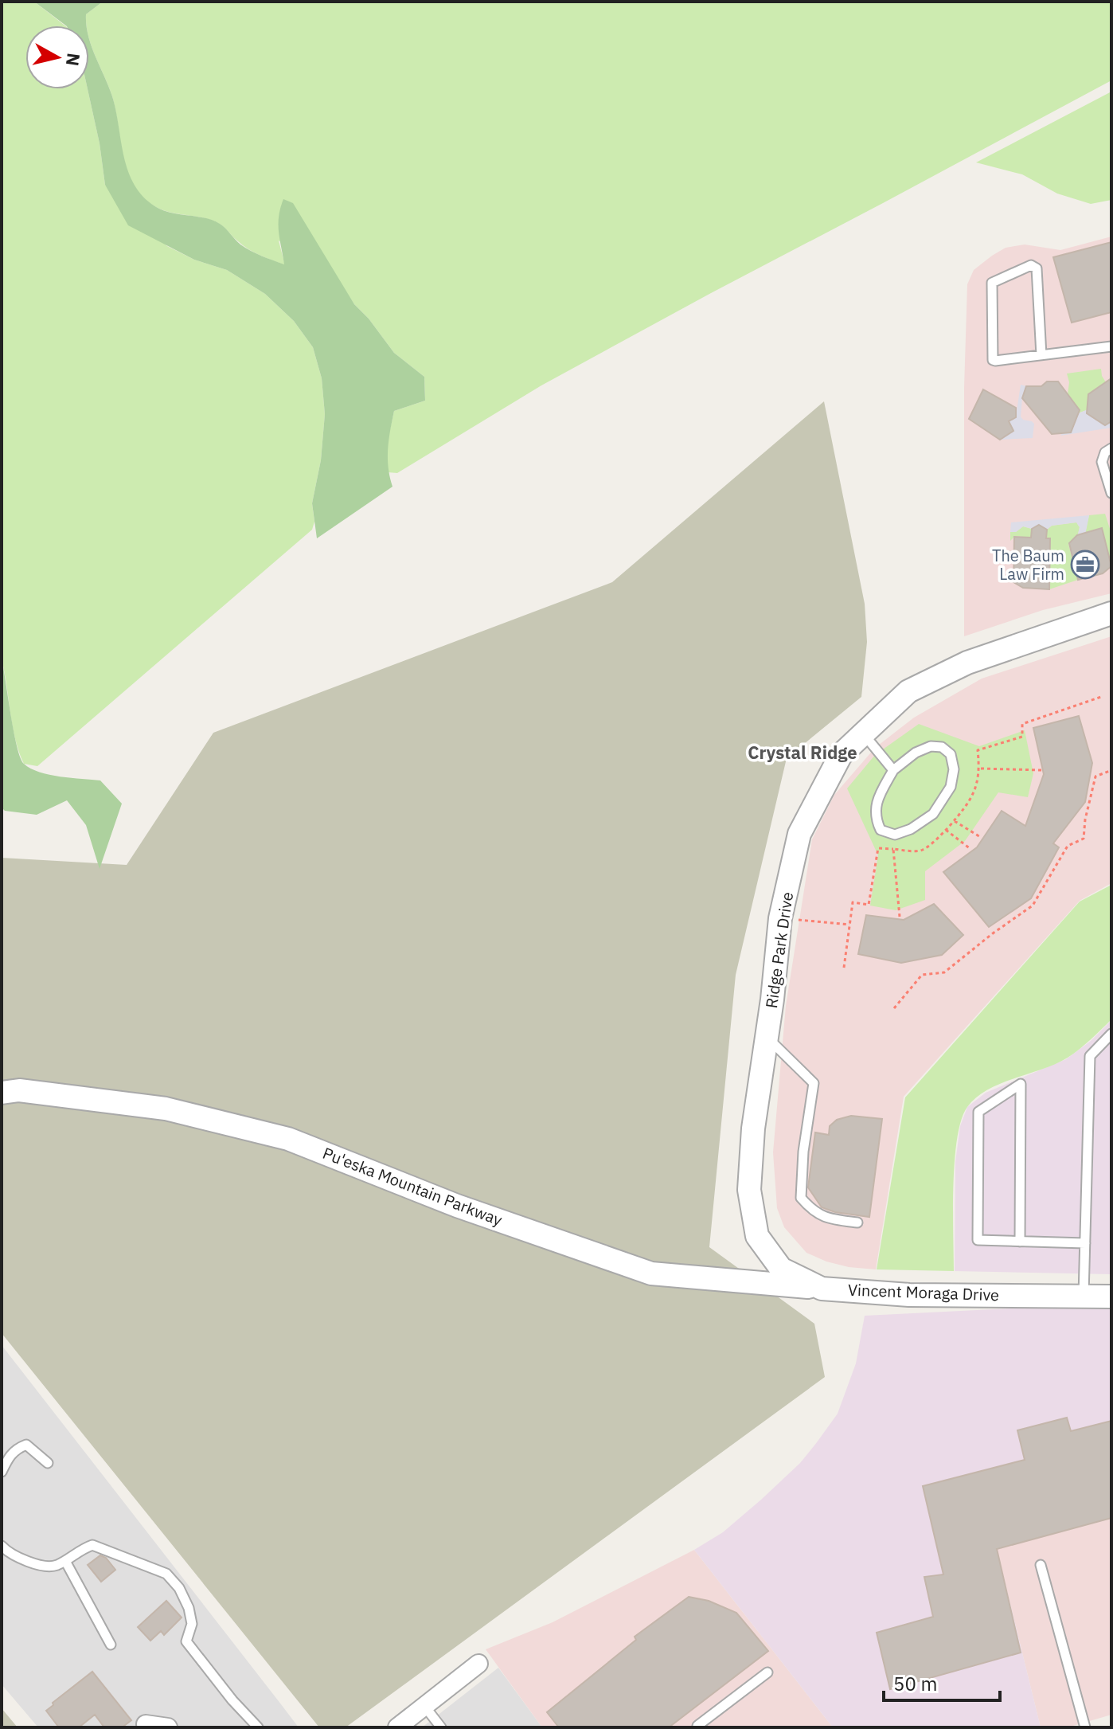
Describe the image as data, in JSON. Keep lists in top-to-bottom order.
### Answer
{
  "streets": {
    "street": ["Ridge Park Drive", "Pu'eska Mountain Parkway", "Vincent Moraga Drive"]
  },
  "crossings": [
    ["Ridge Park Drive", "Vincent Moraga Drive"],
    ["Pu'eska Mountain Parkway", "Vincent Moraga Drive"]
  ],
  "districts": ["Crystal Ridge"],
  "places": {
    "office": ["The Baum Law Firm"]
  },
  "scale_bar": "50 m",
  "north": "right"
}
